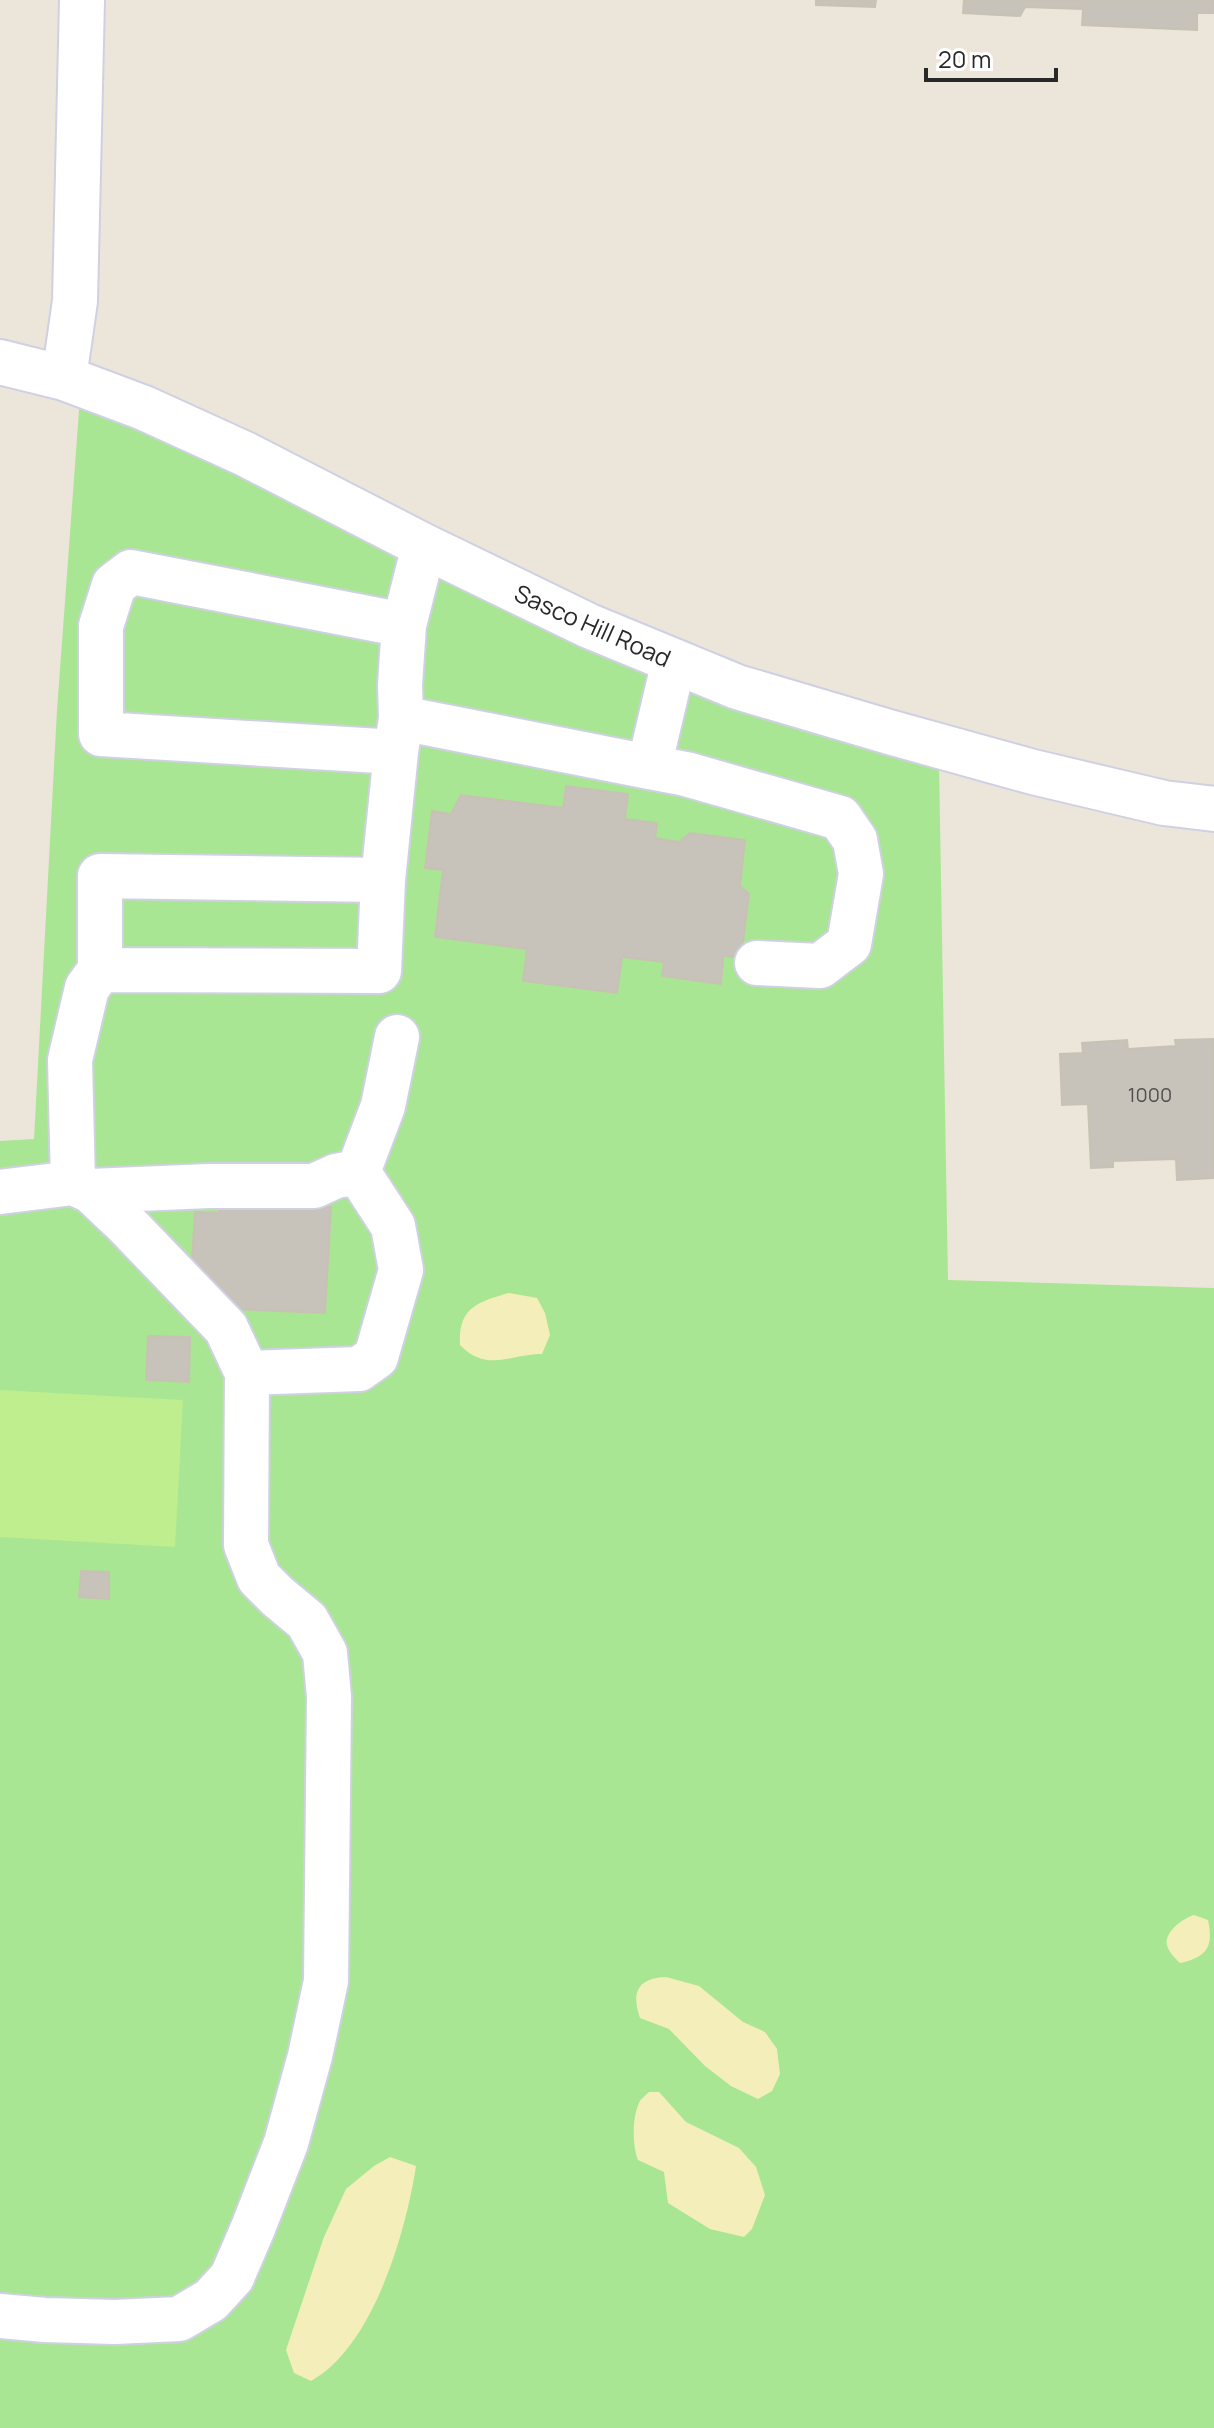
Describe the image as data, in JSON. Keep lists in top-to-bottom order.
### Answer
{
  "streets": {
    "street": ["Sasco Hill Road"]
  },
  "house_numbers": ["1000"],
  "scale_bar": "20 m"
}
